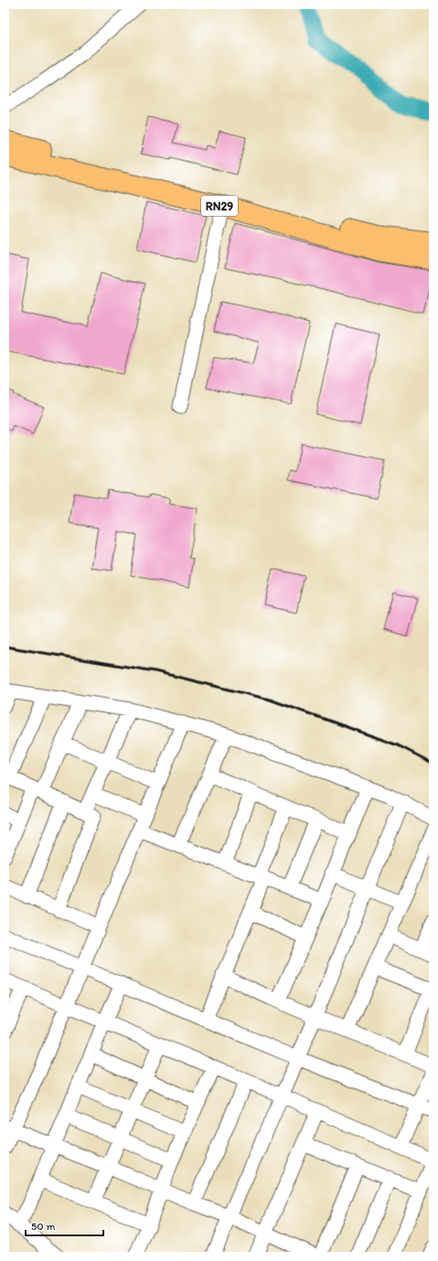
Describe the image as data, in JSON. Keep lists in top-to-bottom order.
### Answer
{
  "streets": {
    "highway": ["RN29"]
  },
  "scale_bar": "50 m"
}
